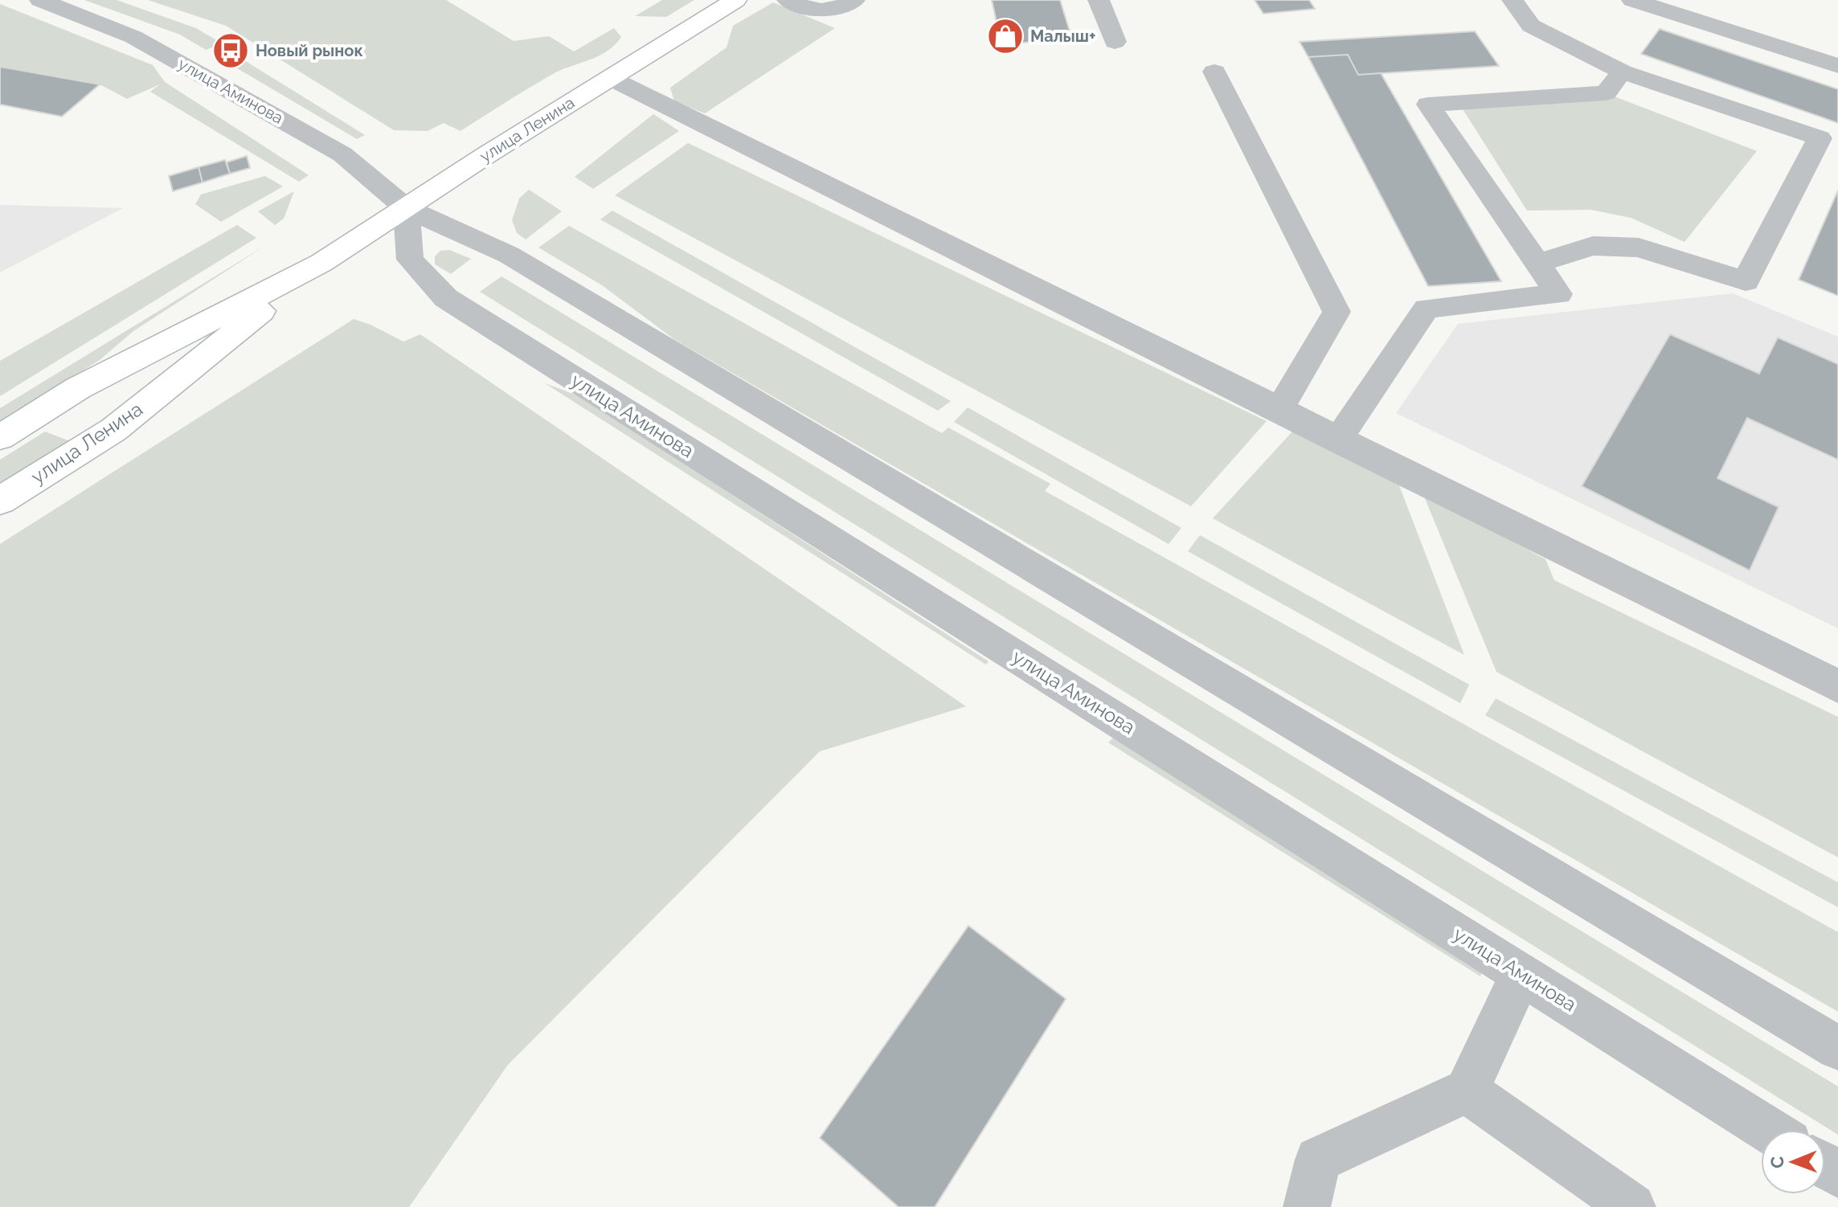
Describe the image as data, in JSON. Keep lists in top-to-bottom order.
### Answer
{
  "streets": {
    "main road": ["улица Ленина"],
    "street": ["улица Аминова"]
  },
  "crossings": [
    ["улица Аминова", "улица Ленина"]
  ],
  "places": {
    "shop": ["Малыш+"],
    "bus stop": ["Новый рынок"]
  },
  "north": "left"
}
